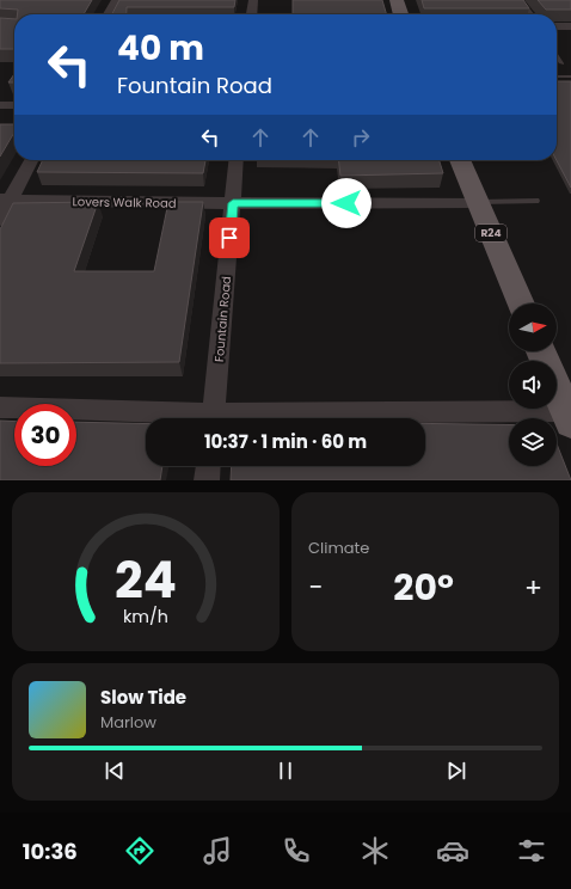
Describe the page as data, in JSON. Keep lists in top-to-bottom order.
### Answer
{
  "streets": {
    "main road": ["R24"],
    "street": ["Lovers Walk Road", "Fountain Road"]
  },
  "crossings": [
    ["Lovers Walk Road", "R24"],
    ["Lovers Walk Road", "Fountain Road"]
  ],
  "north": "right",
  "page": {
    "turn": ["40 m", "Fountain Road"],
    "limit": "30",
    "trip": "10:37 · 1 min · 60 m",
    "tile": "Climate",
    "heat": ["−", "20°", "+"],
    "song": ["Slow Tide", "Marlow"],
    "tabs": "10:36",
    "gauge": ["24", "km/h"]
  }
}
